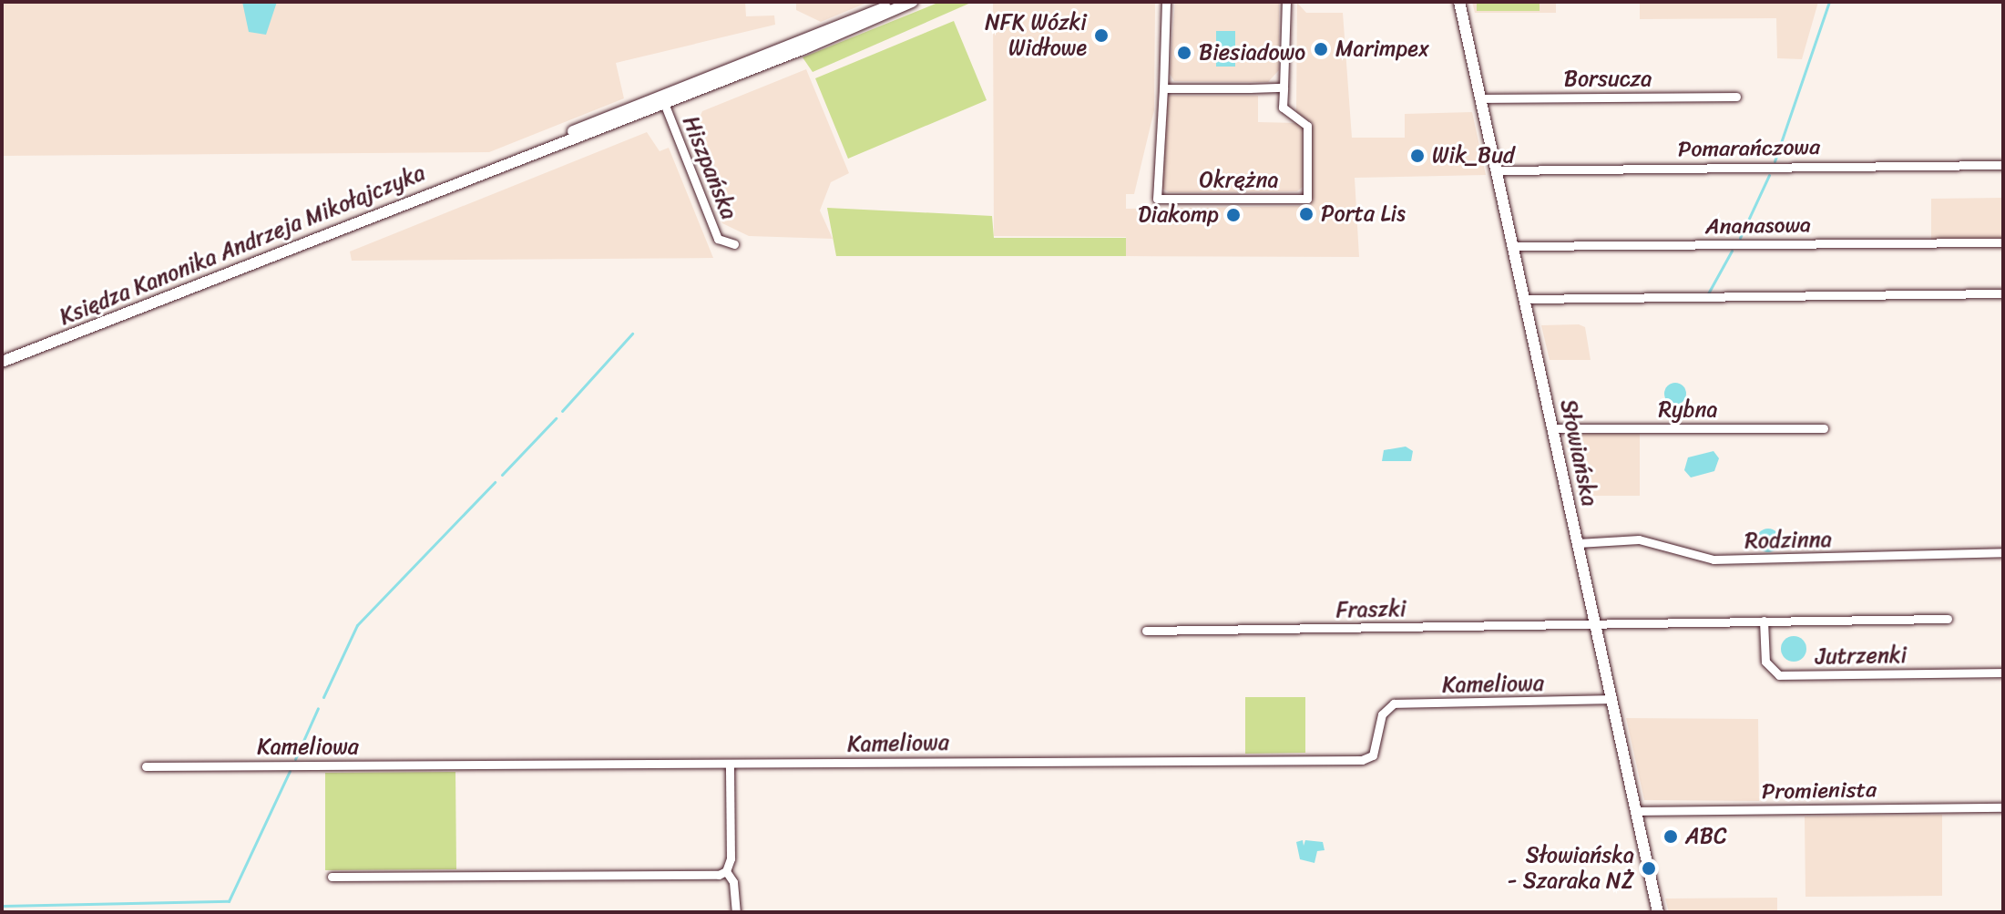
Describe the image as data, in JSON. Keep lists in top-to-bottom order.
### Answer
{
  "streets": {
    "main road": ["Księdza Kanonika Andrzeja Mikołajczyka", "Słowiańska"],
    "street": [
      "Borsucza",
      "Pomarańczowa",
      "Hiszpańska",
      "Okrężna",
      "Ananasowa",
      "Rybna",
      "Rodzinna",
      "Fraszki",
      "Jutrzenki",
      "Kameliowa",
      "Promienista"
    ]
  },
  "crossings": [
    ["Borsucza", "Słowiańska"],
    ["Pomarańczowa", "Słowiańska"],
    ["Hiszpańska", "Księdza Kanonika Andrzeja Mikołajczyka"],
    ["Ananasowa", "Słowiańska"],
    ["Rybna", "Słowiańska"],
    ["Słowiańska", "Rodzinna"],
    ["Słowiańska", "Fraszki"],
    ["Słowiańska", "Jutrzenki"],
    ["Słowiańska", "Kameliowa"],
    ["Słowiańska", "Promienista"],
    ["Fraszki", "Jutrzenki"]
  ],
  "places": [
    "NFK Wózki Widłowe",
    "Marimpex",
    "Biesiadowo",
    "Wik_Bud",
    "Porta Lis",
    "Diakomp",
    "ABC",
    "Słowiańska - Szaraka NŻ"
  ]
}
